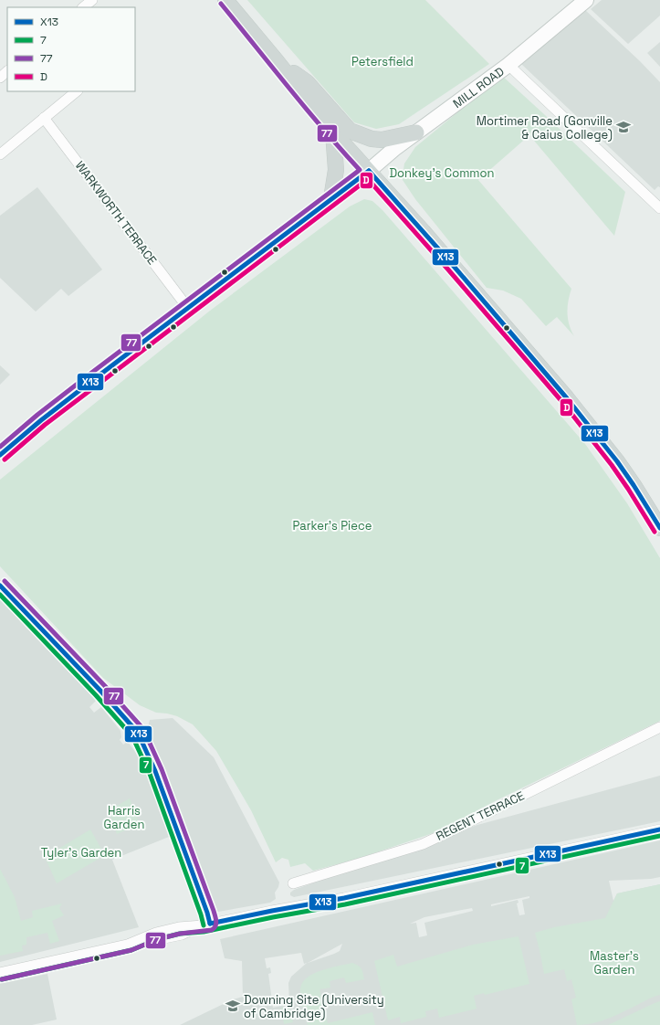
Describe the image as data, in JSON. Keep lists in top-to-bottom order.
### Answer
{
  "streets": {
    "street": ["MILL ROAD", "WARKWORTH TERRACE", "REGENT TERRACE"]
  },
  "parks": [
    "Petersfield",
    "Donkey's Common",
    "Parker's Piece",
    "Harris Garden",
    "Tyler's Garden",
    "Master's Garden"
  ],
  "places": {
    "school or university": ["Mortimer Road (Gonville & Caius College)", "Downing Site (University of Cambridge)"]
  },
  "lines": [
    "transit line 77",
    "transit line X13",
    "transit line D",
    "transit line 7"
  ],
  "legend": [
    "X13",
    "7",
    "77",
    "D"
  ]
}
